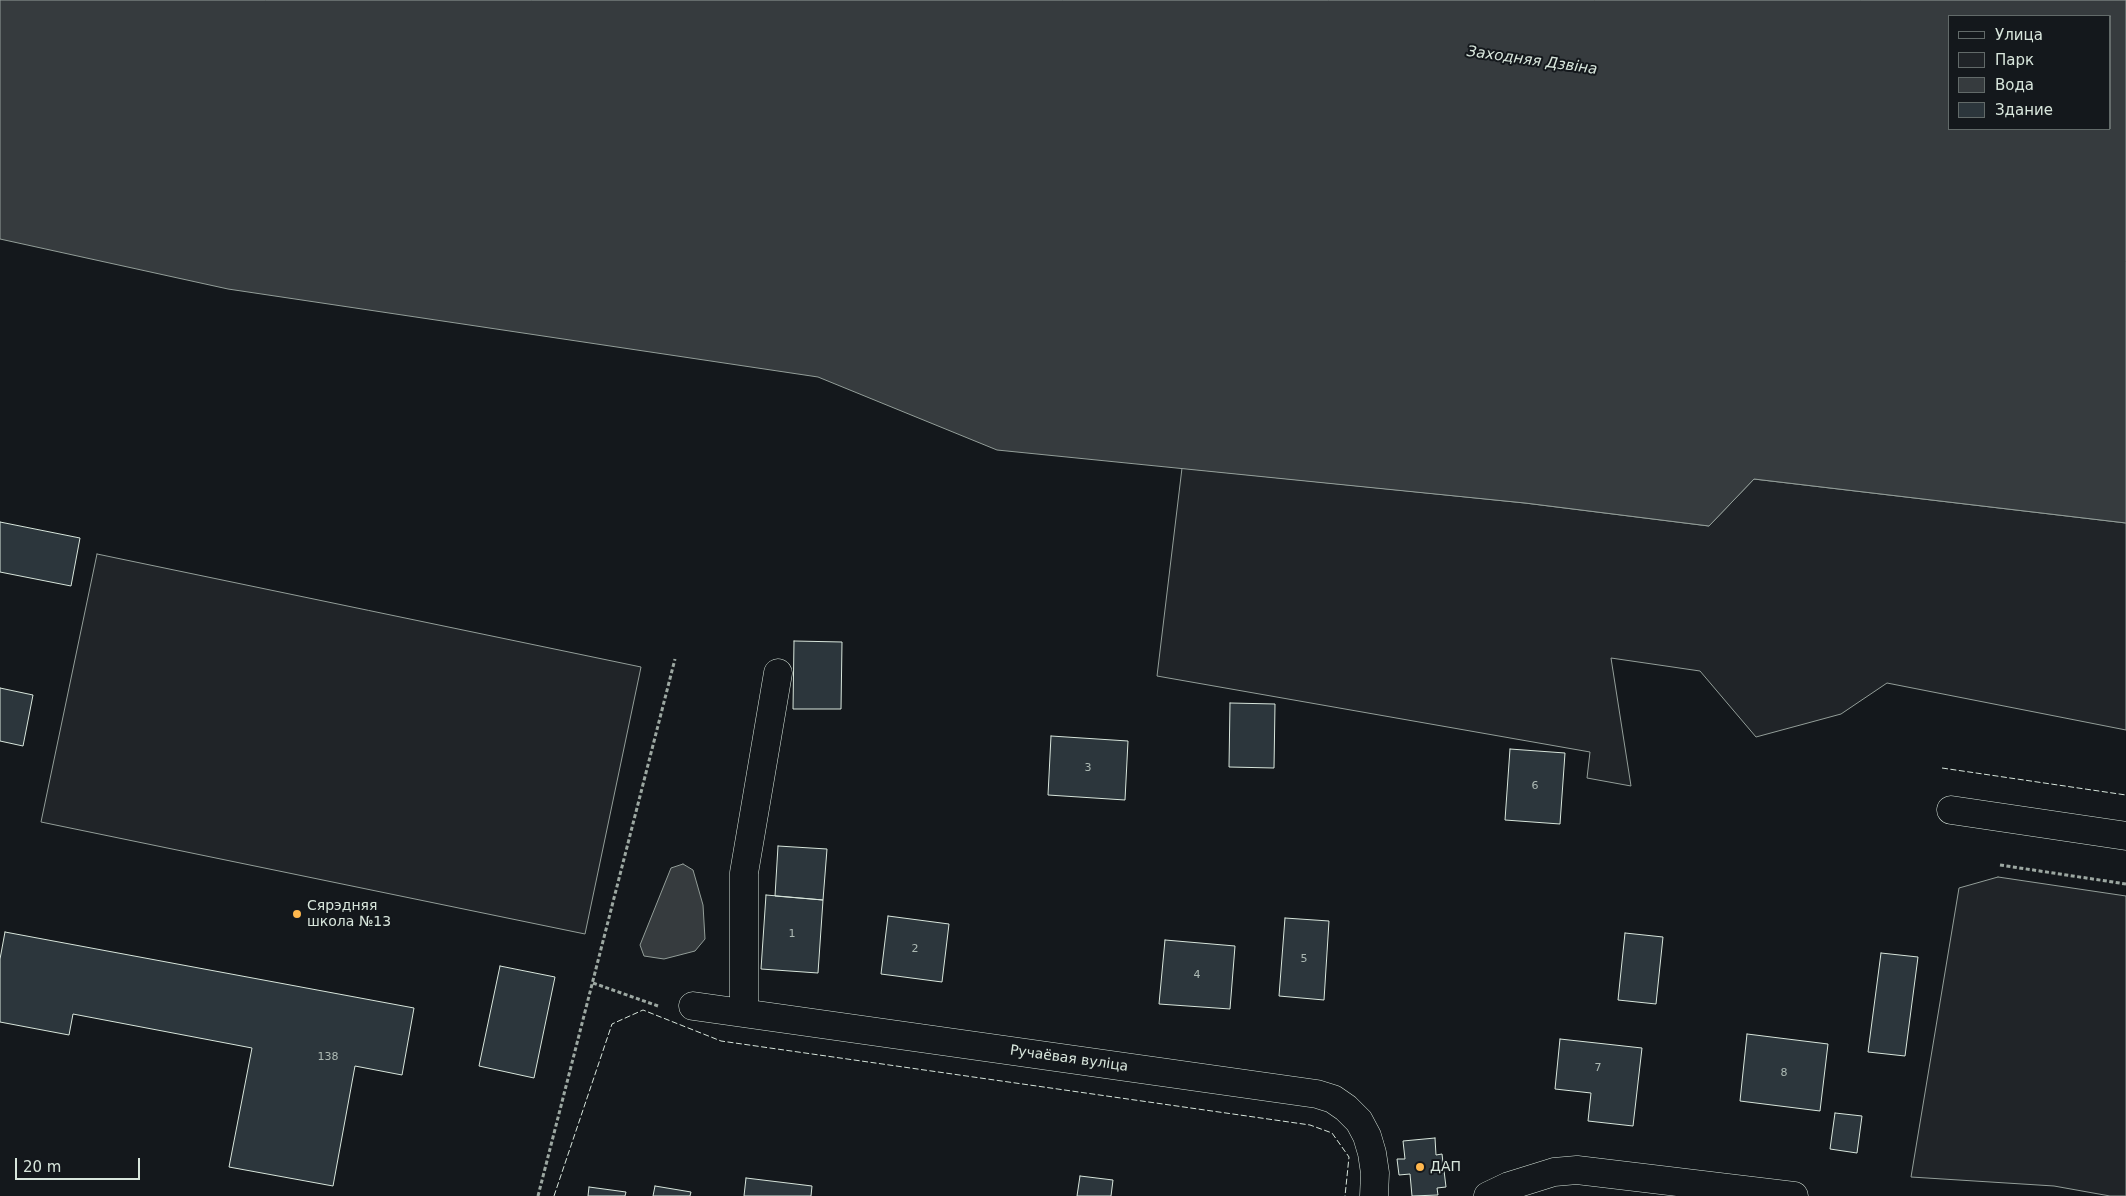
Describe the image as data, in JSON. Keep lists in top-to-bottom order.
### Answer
{
  "streets": {
    "street": ["Ручаёвая вуліца"]
  },
  "water": ["Заходняя Дзвіна"],
  "places": ["Сярэдняя школа №13", "ДАП"],
  "house_numbers": [
    "3",
    "6",
    "1",
    "2",
    "5",
    "4",
    "138",
    "7",
    "8"
  ],
  "legend": [
    "Улица",
    "Парк",
    "Вода",
    "Здание"
  ],
  "scale_bar": "20 m"
}
